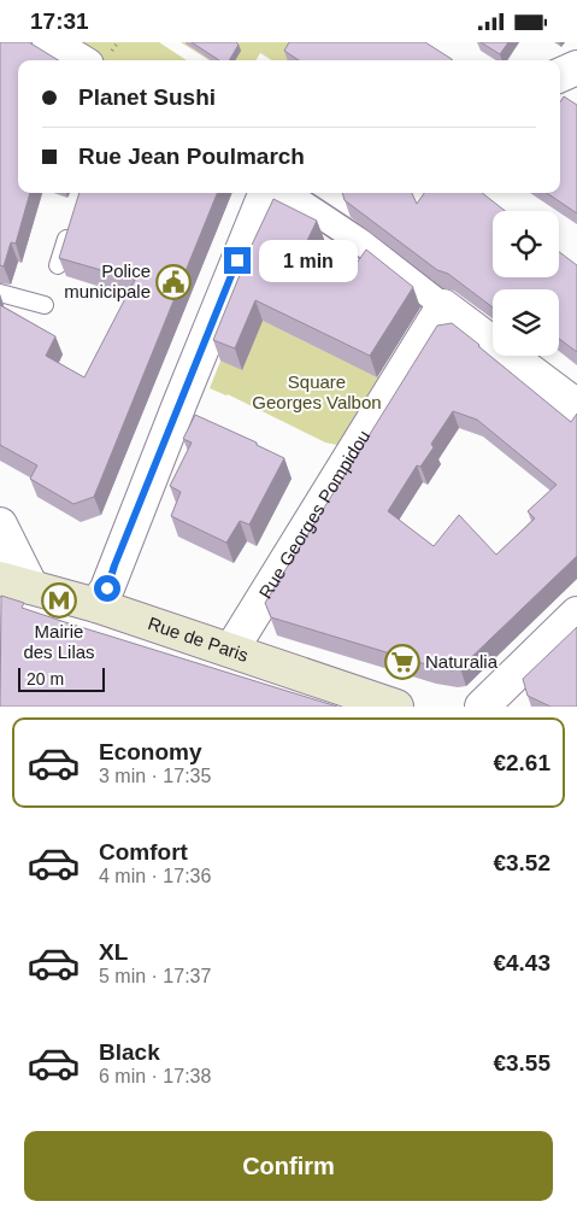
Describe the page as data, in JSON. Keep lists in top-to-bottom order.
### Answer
{
  "streets": {
    "main road": ["Rue de Paris"],
    "street": ["Rue Georges Pompidou"]
  },
  "crossings": [
    ["Rue Georges Pompidou", "Rue de Paris"]
  ],
  "parks": ["Square Georges Valbon"],
  "places": {
    "public building": ["Police municipale"],
    "metro station": ["Mairie des Lilas"],
    "supermarket": ["Naturalia"]
  },
  "scale_bar": "20 m",
  "page": {
    "status": "17:31",
    "banner": ["Planet Sushi", "Rue Jean Poulmarch"],
    "bubble": "1 min",
    "scale": "20 m",
    "list": [
      {
        "name": "Economy",
        "note": "3 min · 17:35",
        "value": "€2.61"
      },
      {
        "name": "Comfort",
        "note": "4 min · 17:36",
        "value": "€3.52"
      },
      {
        "name": "XL",
        "note": "5 min · 17:37",
        "value": "€4.43"
      },
      {
        "name": "Black",
        "note": "6 min · 17:38",
        "value": "€3.55"
      }
    ],
    "buttons": "Confirm"
  }
}
